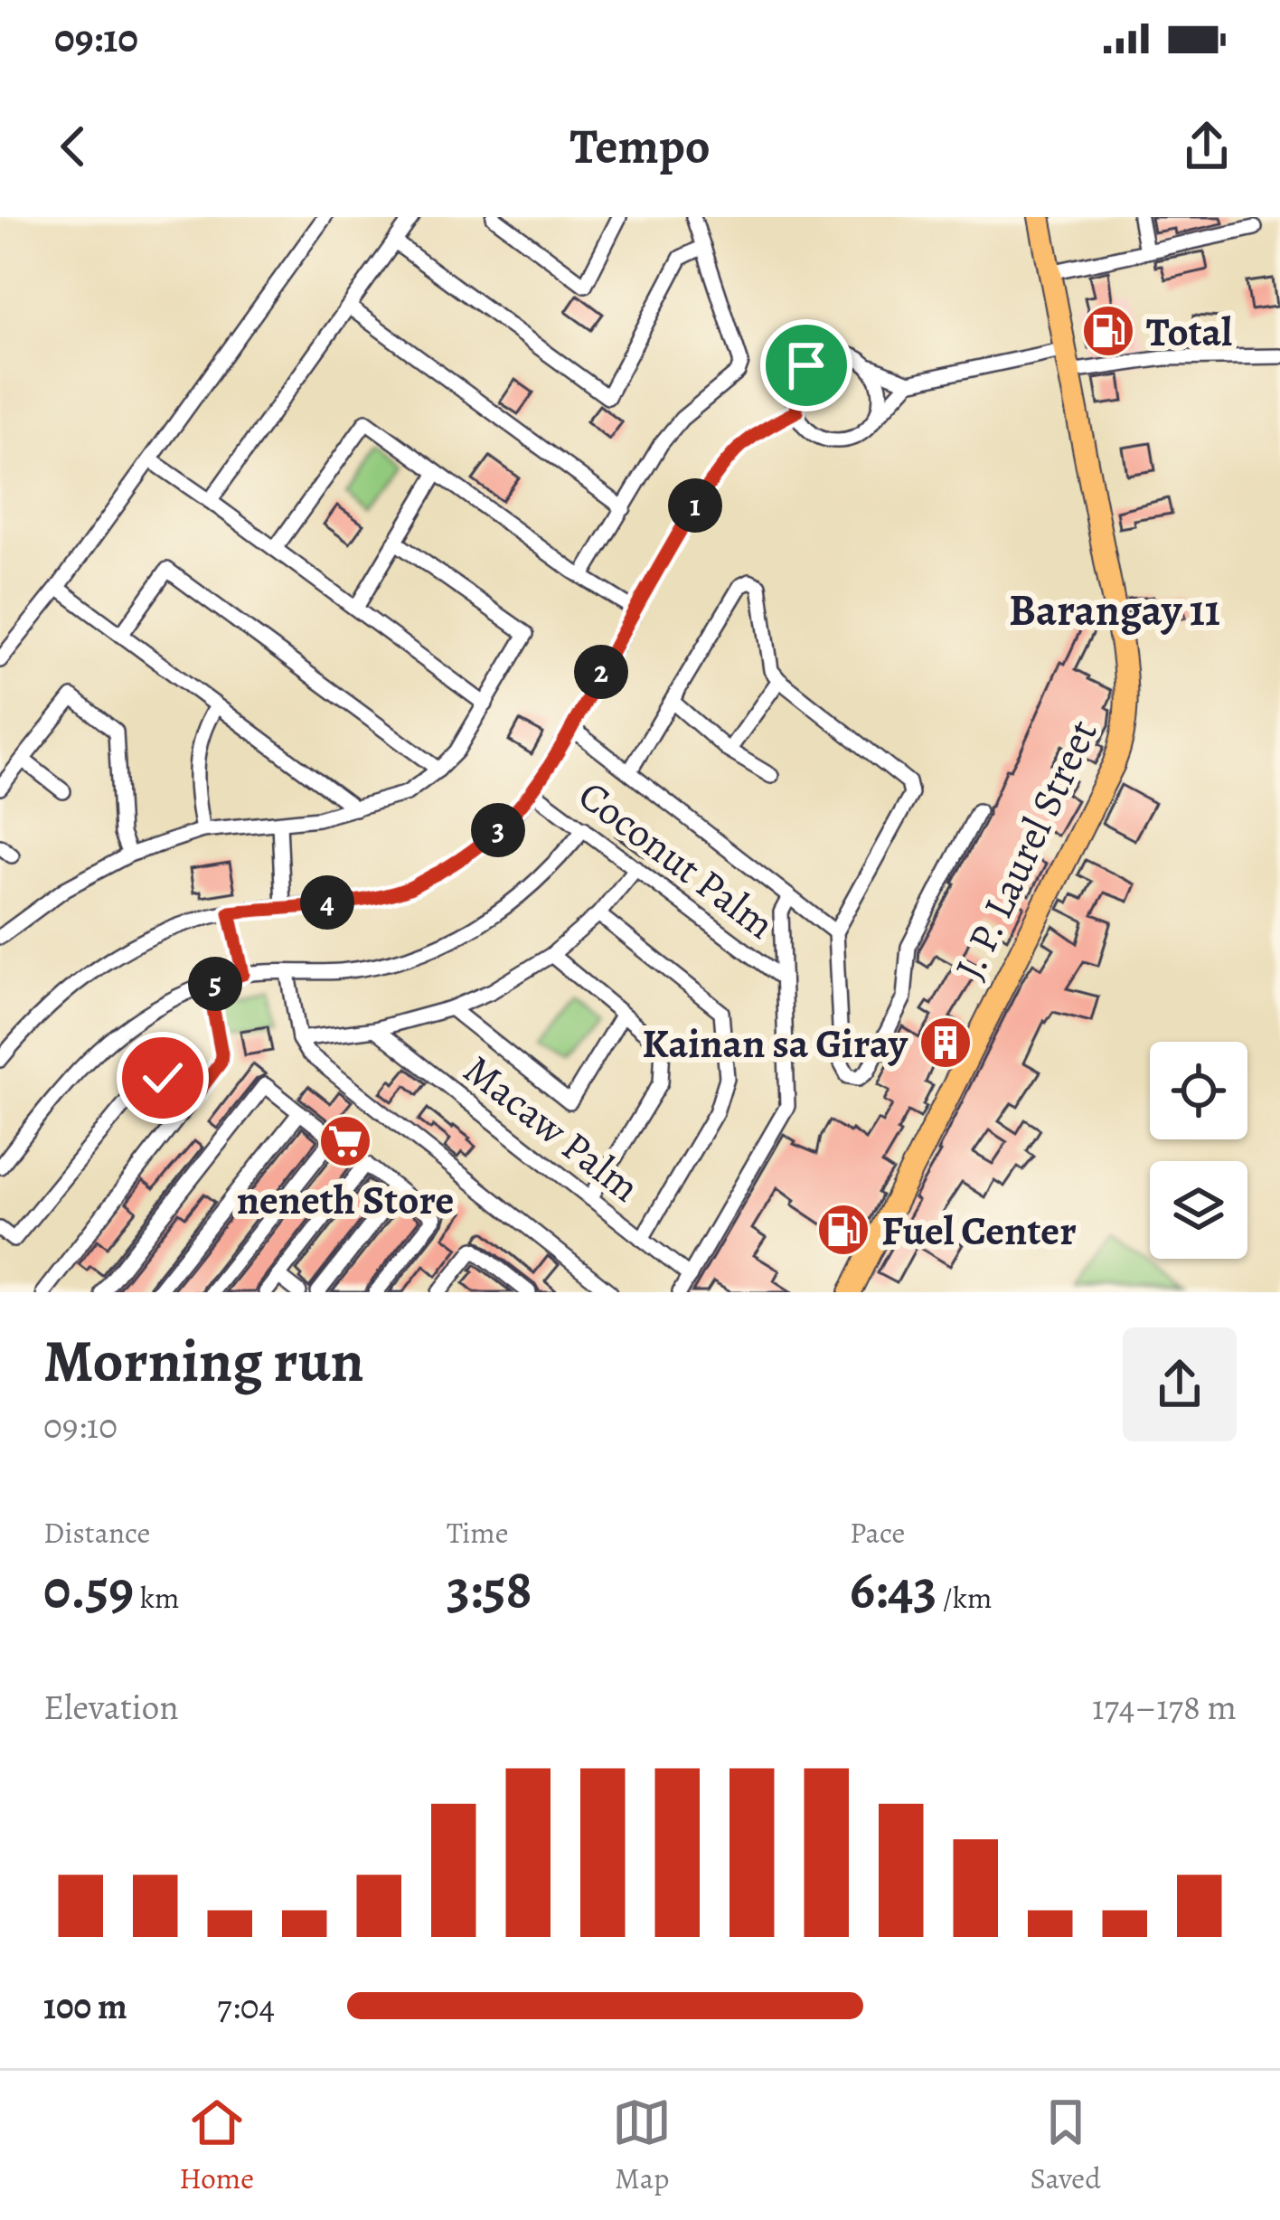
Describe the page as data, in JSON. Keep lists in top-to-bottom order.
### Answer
{
  "streets": {
    "main road": ["J. P. Laurel Street"],
    "street": ["Coconut Palm", "Macaw Palm"]
  },
  "districts": ["Barangay 11"],
  "places": {
    "fuel station": ["Total", "Fuel Center"],
    "building": ["Kainan sa Giray"],
    "supermarket": ["neneth Store"]
  },
  "page": {
    "status": "09:10",
    "header": "Tempo",
    "pins": [
      "1",
      "2",
      "3",
      "4",
      "5"
    ],
    "heading": ["Morning run", "09:10"],
    "stats": [
      ["Distance", "0.59 km"],
      ["Time", "3:58"],
      ["Pace", "6:43 /km"]
    ],
    "chart": ["Elevation", "174–178 m"],
    "list": [
      {
        "name": "100 m",
        "note": "7:04"
      }
    ],
    "tabs": ["Home", "Map", "Saved"]
  }
}
